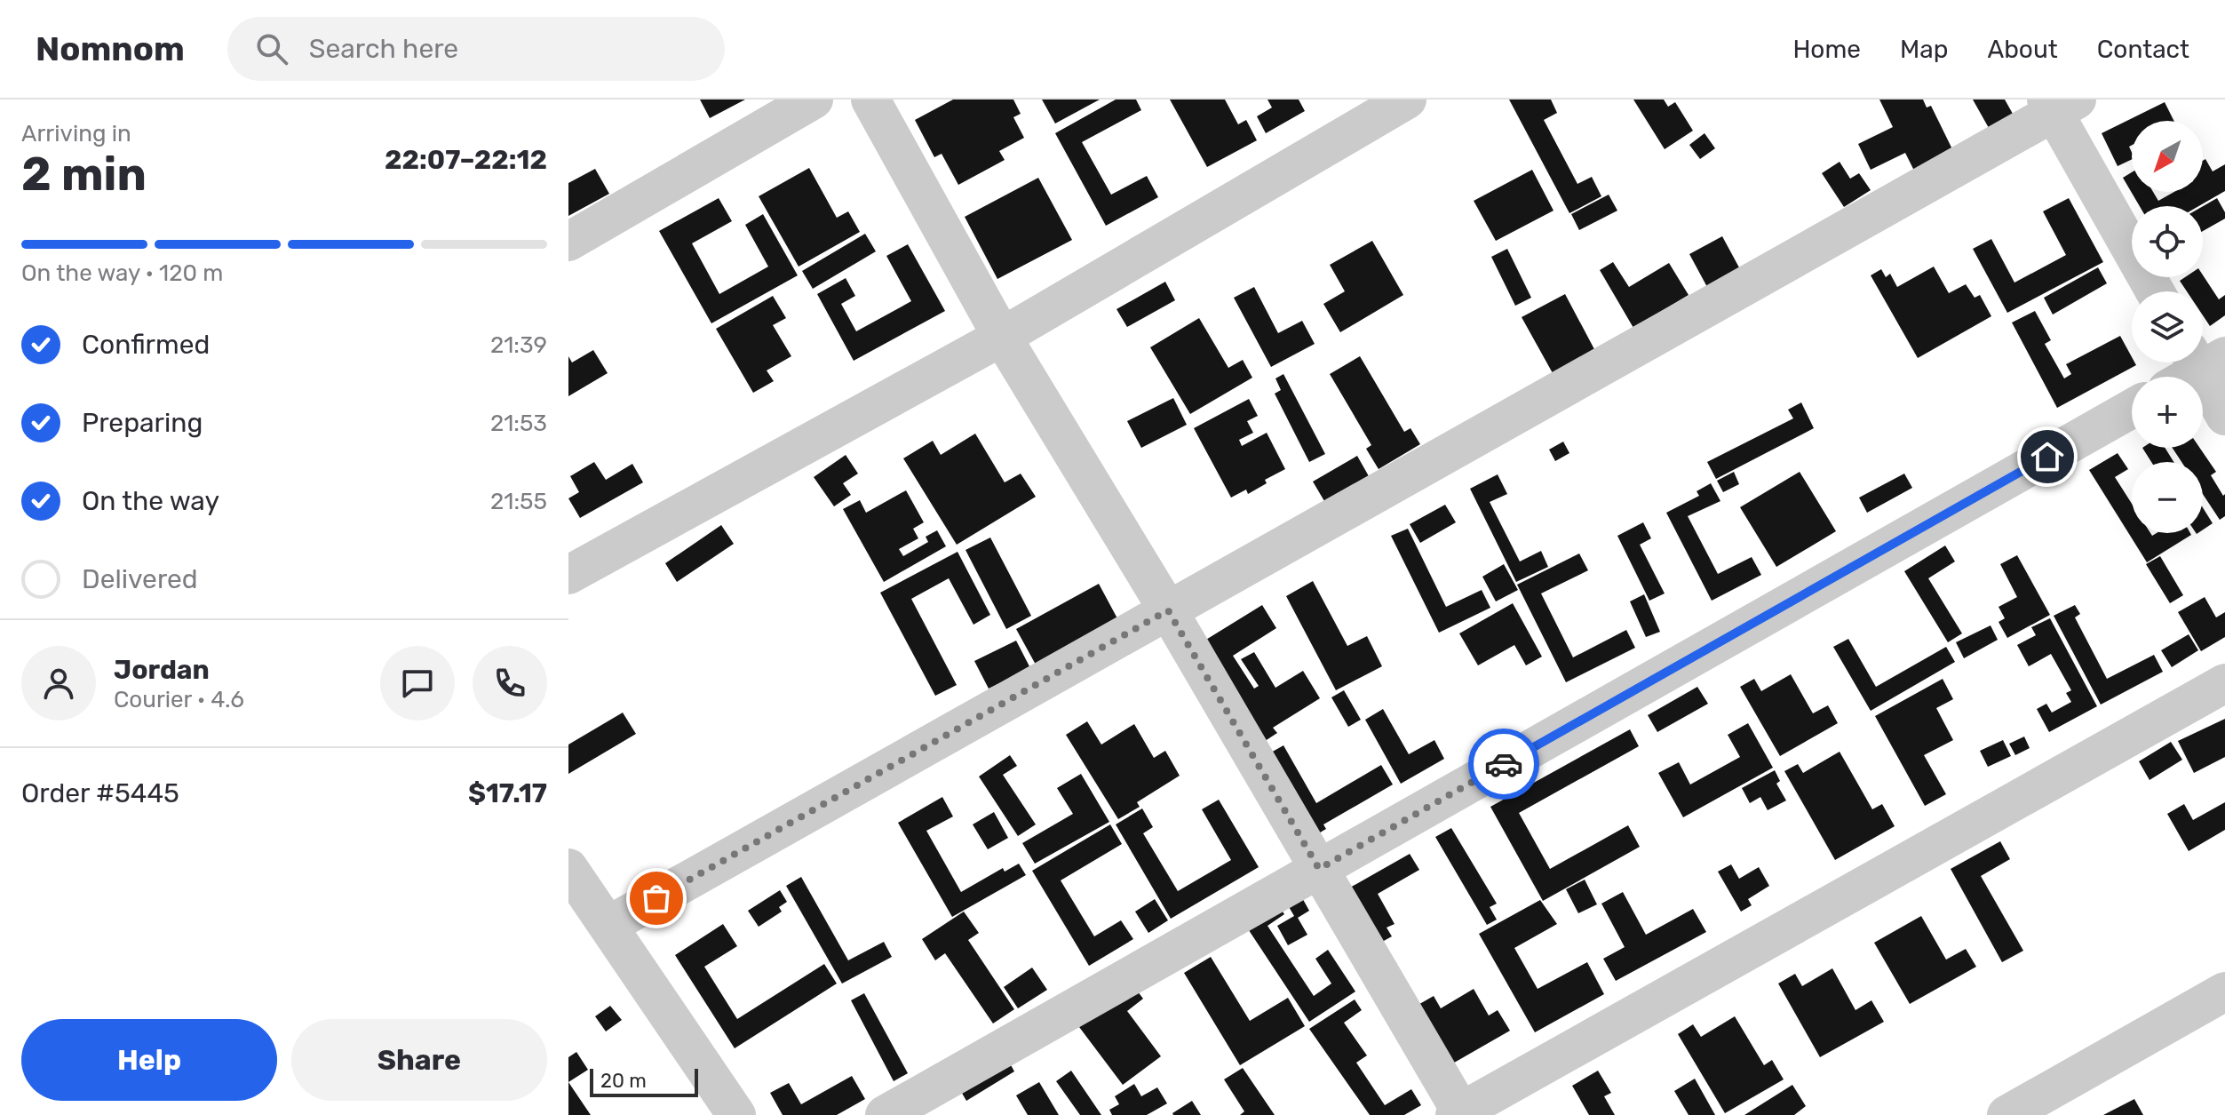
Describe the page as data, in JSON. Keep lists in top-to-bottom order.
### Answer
{
  "scale_bar": "20 m",
  "north": "bottom left",
  "page": {
    "header": "Nomnom",
    "search": "Search here",
    "nav": [
      "Home",
      "Map",
      "About",
      "Contact"
    ],
    "heading": ["2 min", "Arriving in", "22:07–22:12"],
    "panel": [
      "Jordan",
      "Courier · 4.6",
      "Order #5445",
      "$17.17"
    ],
    "map_buttons": ["+", "−"],
    "bar": "On the way · 120 m",
    "list": [
      ["Confirmed", "21:39"],
      ["Preparing", "21:53"],
      ["On the way", "21:55"],
      "Delivered"
    ],
    "buttons": ["Help", "Share"],
    "scale": "20 m"
  }
}
